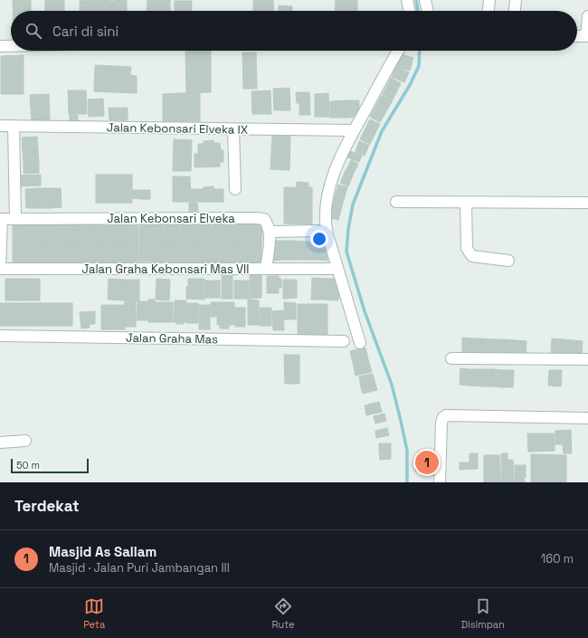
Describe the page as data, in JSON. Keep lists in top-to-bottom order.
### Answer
{
  "streets": {
    "street": [
      "Jalan Kebonsari Elveka IX",
      "Jalan Kebonsari Elveka",
      "Jalan Graha Kebonsari Mas VII",
      "Jalan Graha Mas"
    ]
  },
  "scale_bar": "50 m",
  "page": {
    "search": "Cari di sini",
    "pins": "1",
    "scale": "50 m",
    "heading": "Terdekat",
    "list": [
      {
        "mark": "1",
        "name": "Masjid As Sallam",
        "note": "Masjid · Jalan Puri Jambangan III",
        "value": "160 m"
      }
    ],
    "nav": ["Peta", "Rute", "Disimpan"]
  }
}
